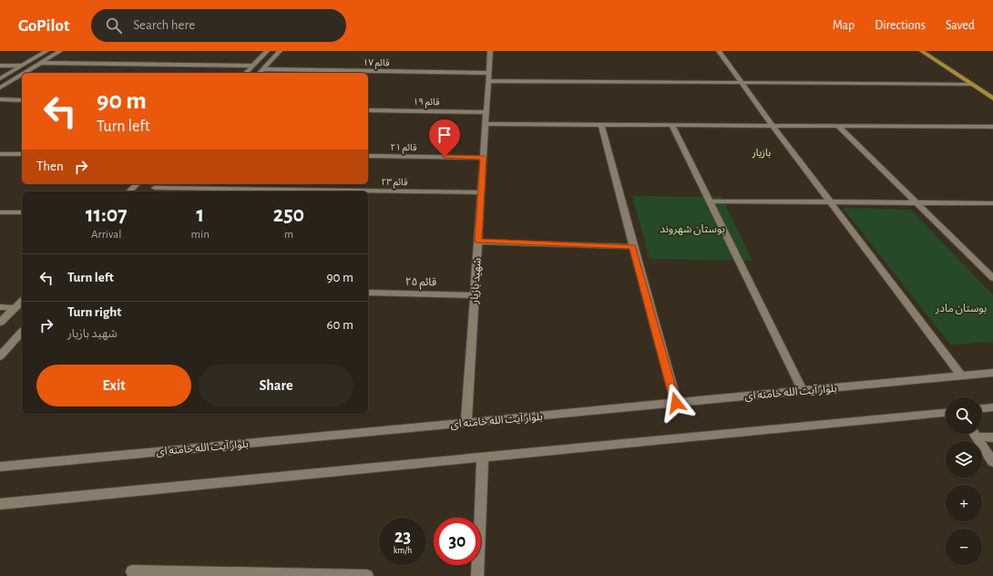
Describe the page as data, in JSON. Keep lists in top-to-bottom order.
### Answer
{
  "streets": {
    "street": [
      "قائم ۱۷",
      "قائم ۱۹",
      "قائم ۲۱",
      "قائم ۲۳",
      "شهید بازیار",
      "قائم ۲۵",
      "بلوار آیت الله خامنه ای"
    ]
  },
  "crossings": [
    ["قائم ۱۷", "شهید بازیار"],
    ["قائم ۱۹", "شهید بازیار"],
    ["قائم ۲۱", "شهید بازیار"],
    ["قائم ۲۳", "شهید بازیار"],
    ["شهید بازیار", "قائم ۲۵"],
    ["شهید بازیار", "بلوار آیت الله خامنه ای"]
  ],
  "districts": ["بازیار"],
  "parks": ["بوستان شهروند", "بوستان مادر"],
  "page": {
    "header": "GoPilot",
    "search": "Search here",
    "nav": ["Map", "Directions", "Saved"],
    "turn": ["90 m", "Turn left"],
    "then": "Then",
    "eta": [
      "11:07",
      "Arrival",
      "1",
      "min",
      "250",
      "m"
    ],
    "list": [
      {
        "name": "Turn left",
        "value": "90 m"
      },
      {
        "name": "Turn right",
        "note": "شهید بازیار",
        "value": "60 m"
      }
    ],
    "buttons": ["Exit", "Share"],
    "map_buttons": ["+", "−"],
    "speed": "23 km/h",
    "limit": "30"
  }
}
